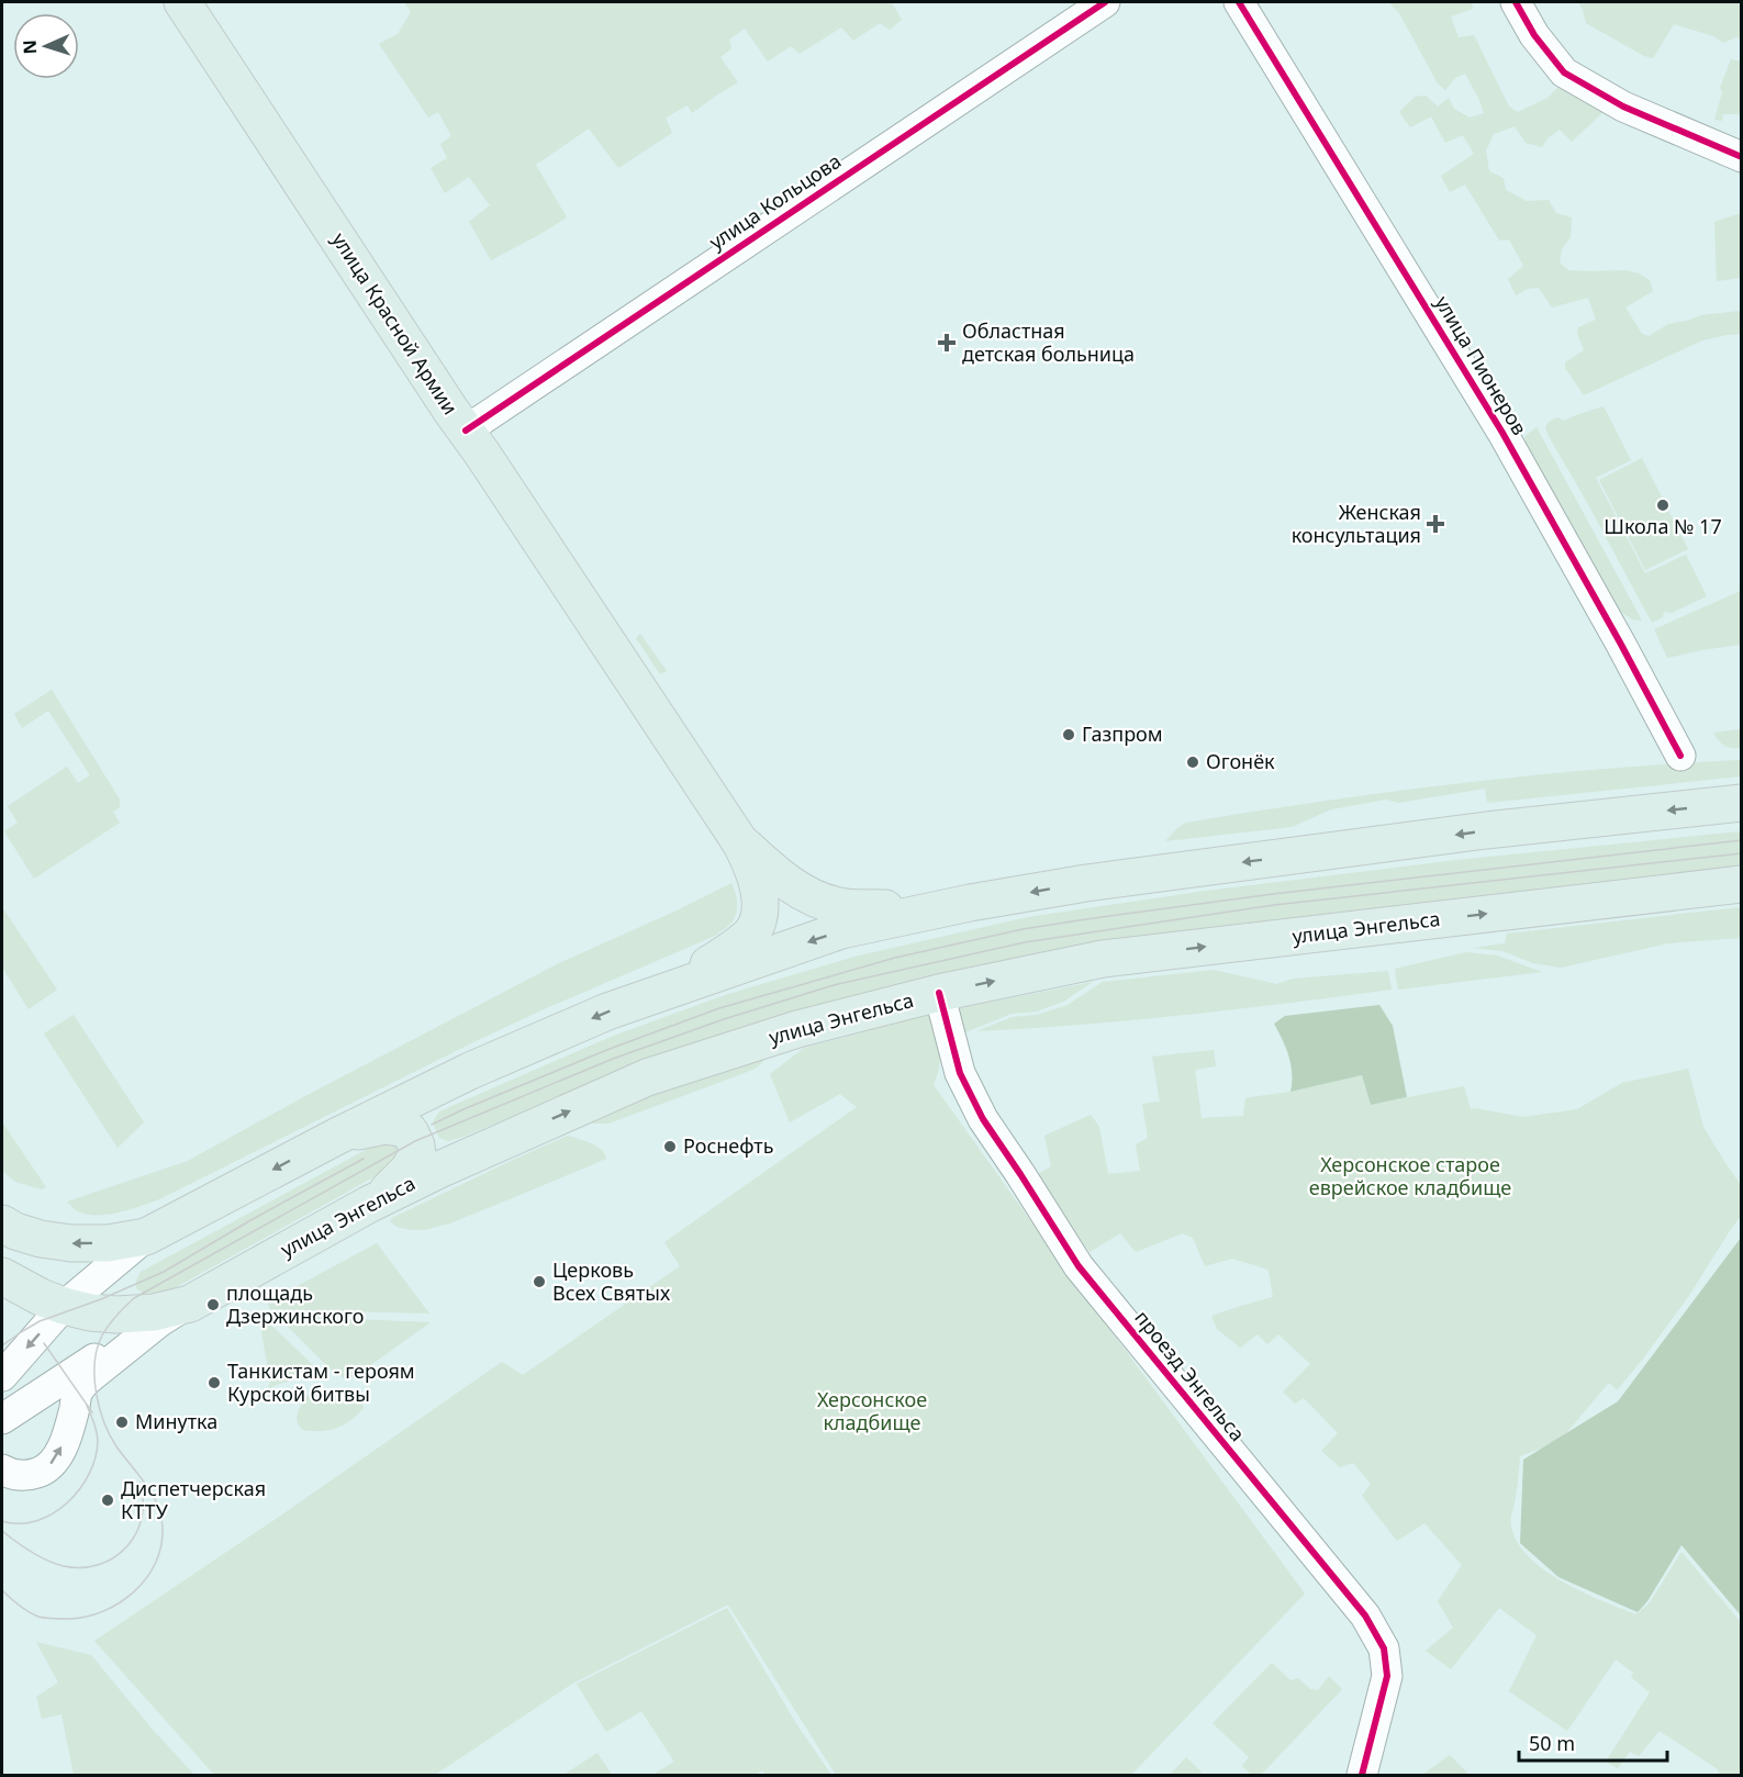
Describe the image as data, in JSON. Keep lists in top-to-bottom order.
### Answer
{
  "streets": {
    "main road": ["улица Красной Армии", "улица Энгельса"],
    "street": ["улица Кольцова", "улица Пионеров", "проезд Энгельса"]
  },
  "crossings": [
    ["улица Кольцова", "улица Красной Армии"],
    ["улица Энгельса", "проезд Энгельса"]
  ],
  "parks": ["Херсонское старое еврейское кладбище", "Херсонское кладбище"],
  "places": {
    "health": ["Областная детская больница", "Женская консультация"],
    "other": [
      "Школа № 17",
      "Газпром",
      "Огонёк",
      "Роснефть",
      "Церковь Всех Святых",
      "площадь Дзержинского",
      "Танкистам - героям Курской битвы",
      "Минутка",
      "Диспетчерская КТТУ"
    ]
  },
  "scale_bar": "50 m",
  "north": "left"
}
